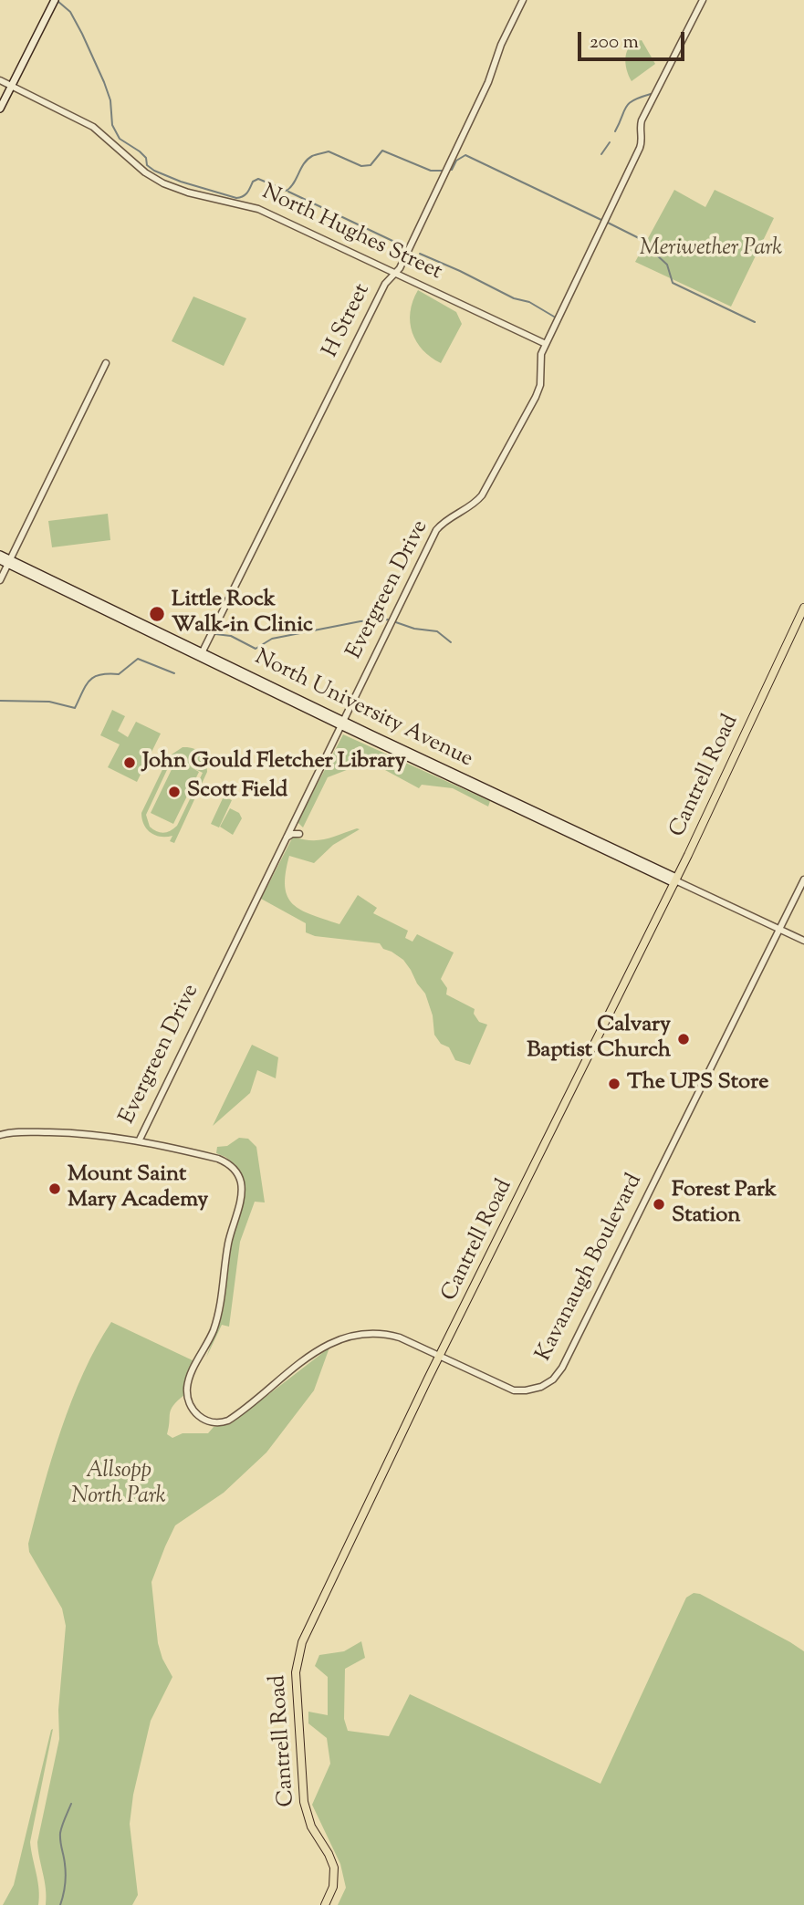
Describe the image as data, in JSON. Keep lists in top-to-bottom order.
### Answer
{
  "streets": {
    "main road": ["North University Avenue", "Cantrell Road"],
    "street": [
      "North Hughes Street",
      "H Street",
      "Evergreen Drive",
      "Kavanaugh Boulevard"
    ]
  },
  "crossings": [
    ["North Hughes Street", "H Street"],
    ["North Hughes Street", "Evergreen Drive"],
    ["H Street", "North University Avenue"],
    ["Evergreen Drive", "North University Avenue"],
    ["Evergreen Drive", "Kavanaugh Boulevard"],
    ["North University Avenue", "Cantrell Road"],
    ["North University Avenue", "Kavanaugh Boulevard"],
    ["Cantrell Road", "Kavanaugh Boulevard"]
  ],
  "parks": ["Meriwether Park", "Allsopp North Park"],
  "places": [
    "Little Rock Walk-in Clinic",
    "John Gould Fletcher Library",
    "Scott Field",
    "Calvary Baptist Church",
    "The UPS Store",
    "Mount Saint Mary Academy",
    "Forest Park Station"
  ],
  "scale_bar": "200 m"
}
